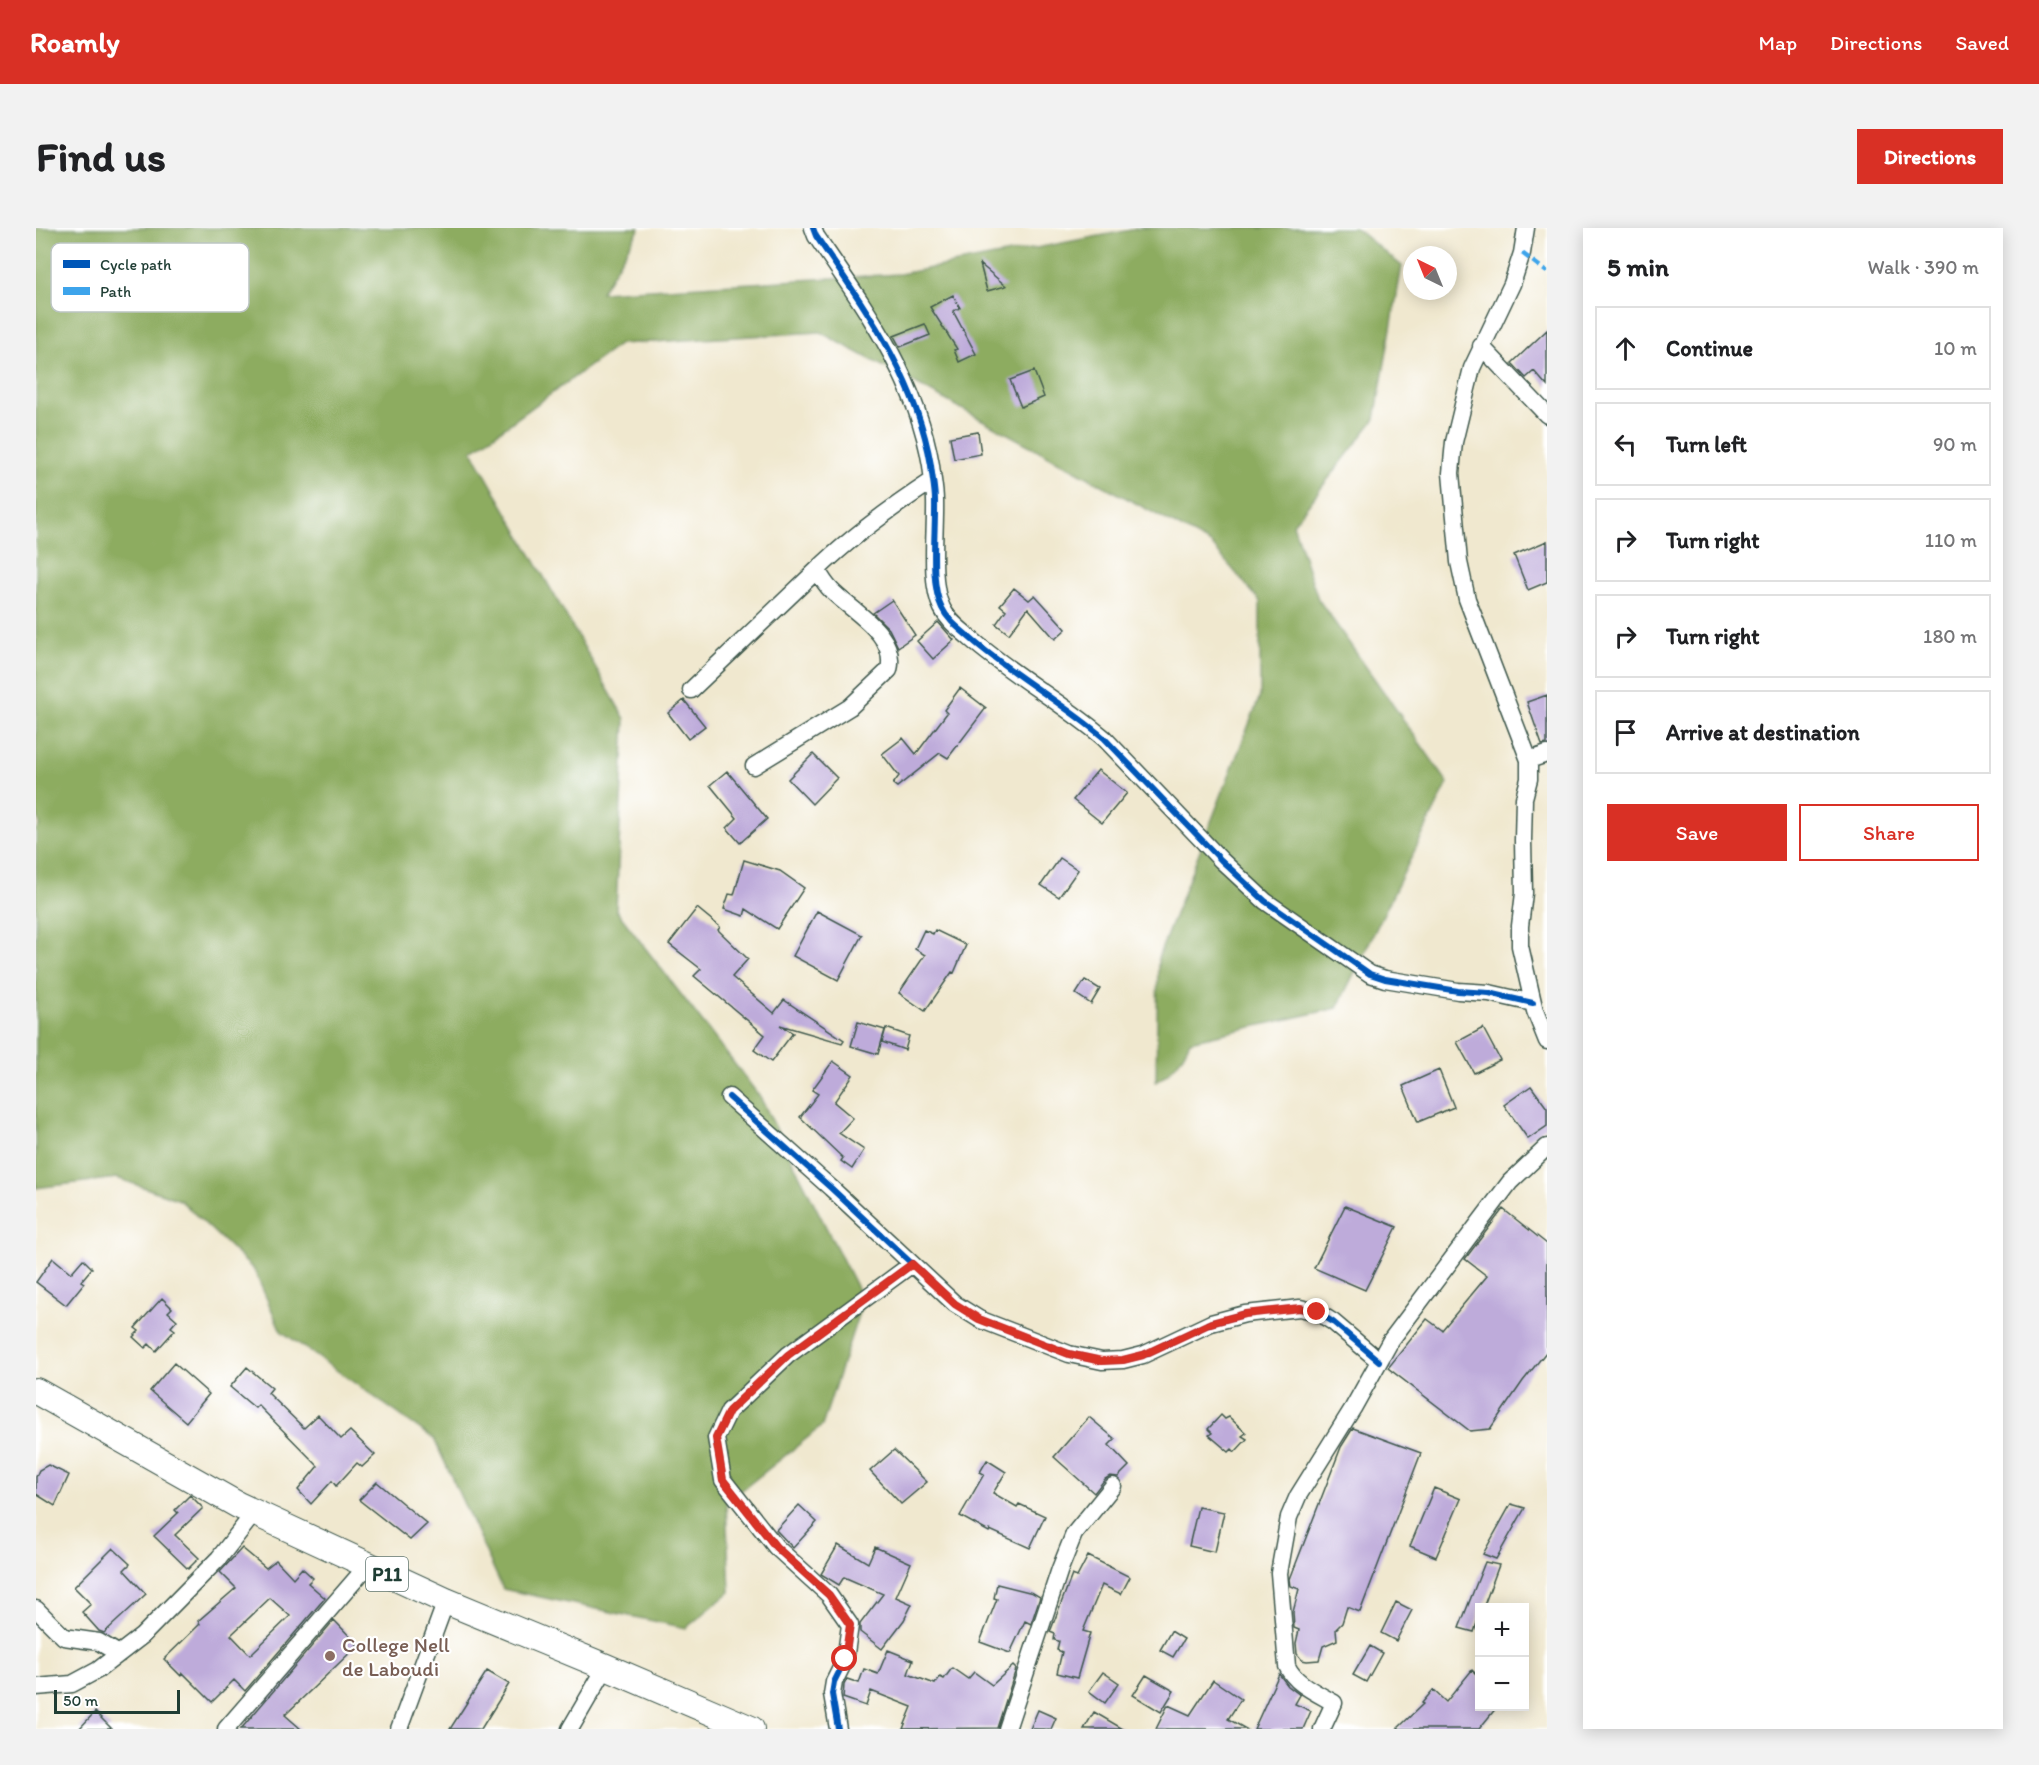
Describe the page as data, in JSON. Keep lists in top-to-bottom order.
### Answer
{
  "streets": {
    "main road": ["P11"]
  },
  "places": ["College Nell de Laboudi"],
  "legend": ["Cycle path", "Path"],
  "scale_bar": "50 m",
  "north": "top left",
  "page": {
    "header": "Roamly",
    "nav": ["Map", "Directions", "Saved"],
    "buttons": [
      "Directions",
      ["Save", "Share"]
    ],
    "title": "Find us",
    "heading": ["5 min", "Walk · 390 m"],
    "list": [
      ["Continue", "10 m"],
      ["Turn left", "90 m"],
      ["Turn right", "110 m"],
      ["Turn right", "180 m"],
      "Arrive at destination"
    ],
    "map_buttons": ["+", "−"],
    "scale": "50 m"
  }
}
